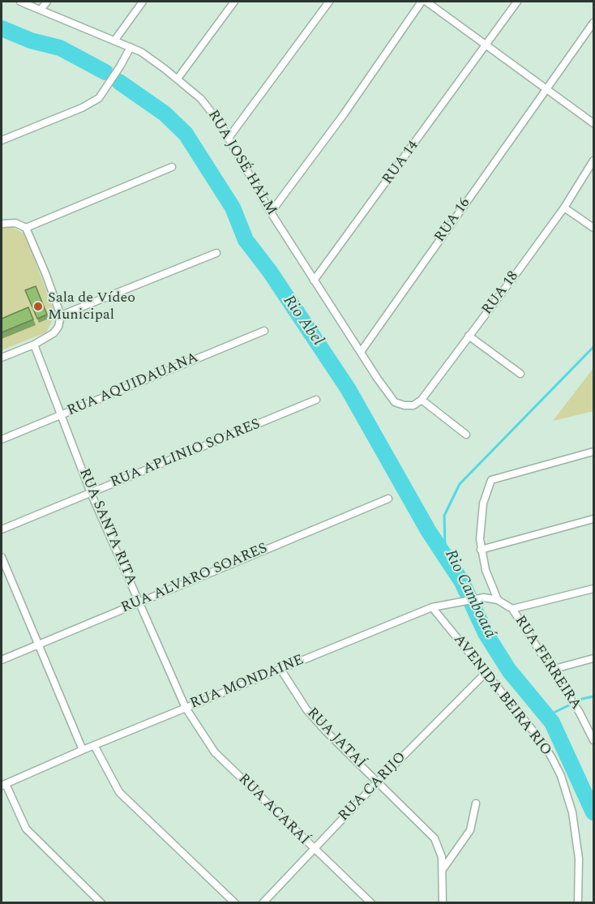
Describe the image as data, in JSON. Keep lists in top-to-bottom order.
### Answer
{
  "streets": {
    "street": [
      "RUA JOSÉ HALM",
      "RUA 14",
      "RUA 16",
      "RUA 18",
      "RUA AQUIDAUANA",
      "RUA APLINIO SOARES",
      "RUA SANTA RITA",
      "RUA ALVARO SOARES",
      "RUA FERREIRA",
      "RUA MONDAINE",
      "AVENIDA BEIRA RIO",
      "RUA JATAÍ",
      "RUA CARIJO",
      "RUA ACARAÍ"
    ]
  },
  "crossings": [
    ["RUA JOSÉ HALM", "RUA 14"],
    ["RUA JOSÉ HALM", "RUA 16"],
    ["RUA JOSÉ HALM", "RUA 18"],
    ["RUA AQUIDAUANA", "RUA SANTA RITA"],
    ["RUA APLINIO SOARES", "RUA SANTA RITA"],
    ["RUA SANTA RITA", "RUA ALVARO SOARES"],
    ["RUA SANTA RITA", "RUA MONDAINE"],
    ["RUA SANTA RITA", "RUA ACARAÍ"],
    ["RUA FERREIRA", "RUA MONDAINE"],
    ["RUA MONDAINE", "AVENIDA BEIRA RIO"],
    ["RUA MONDAINE", "RUA JATAÍ"],
    ["RUA MONDAINE", "RUA ACARAÍ"],
    ["AVENIDA BEIRA RIO", "RUA CARIJO"],
    ["RUA JATAÍ", "RUA CARIJO"],
    ["RUA CARIJO", "RUA ACARAÍ"]
  ],
  "water": ["Rio Abel", "Rio Camboatá"],
  "places": ["Sala de Vídeo Municipal"]
}
